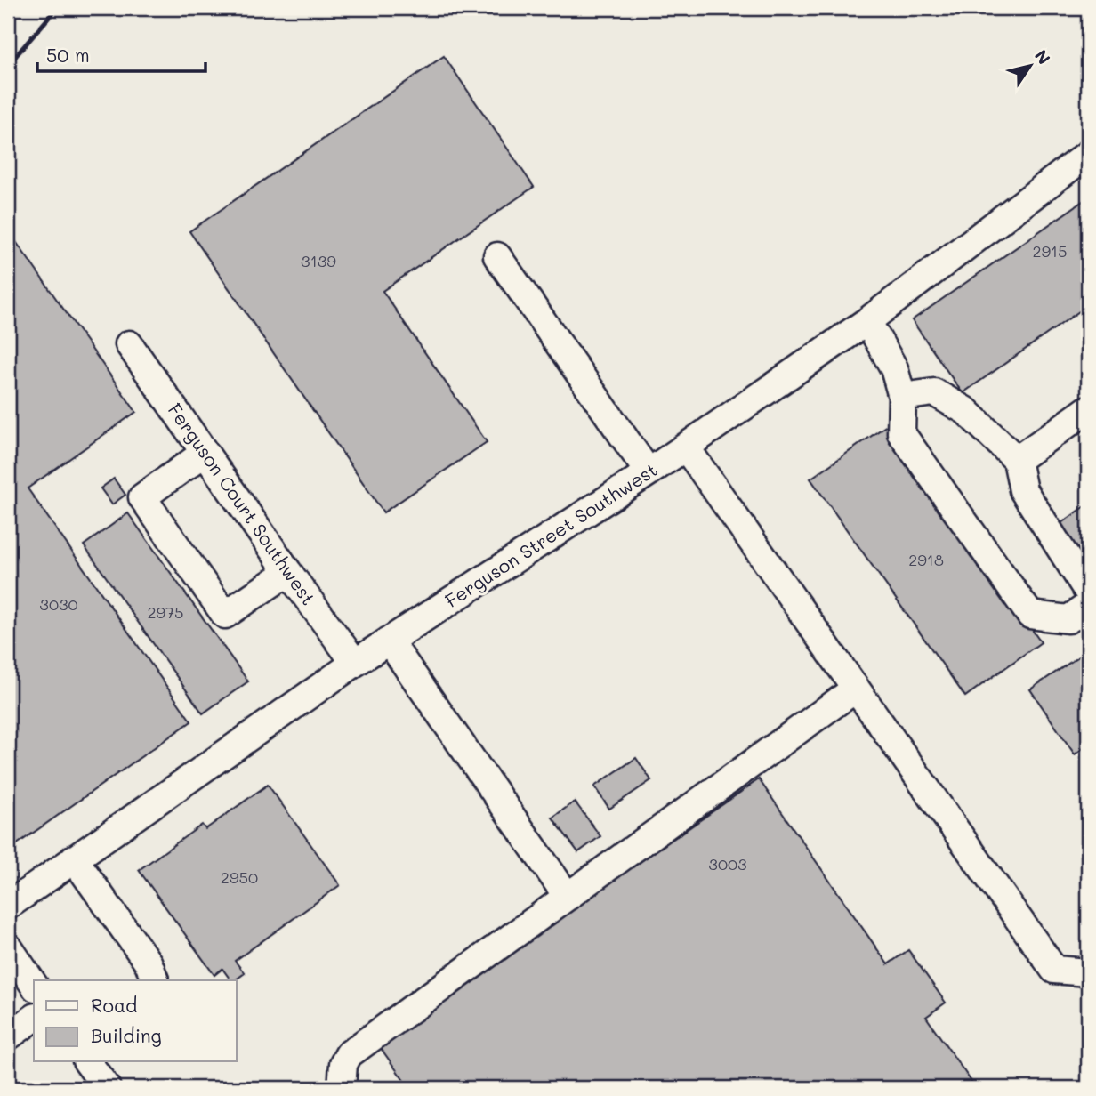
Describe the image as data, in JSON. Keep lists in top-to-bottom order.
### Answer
{
  "streets": {
    "street": ["Ferguson Court Southwest", "Ferguson Street Southwest"]
  },
  "crossings": [
    ["Ferguson Court Southwest", "Ferguson Street Southwest"]
  ],
  "house_numbers": [
    "2915",
    "3139",
    "2918",
    "3030",
    "2975",
    "3003",
    "2950"
  ],
  "legend": ["Road", "Building"],
  "scale_bar": "50 m",
  "north": "top right"
}
